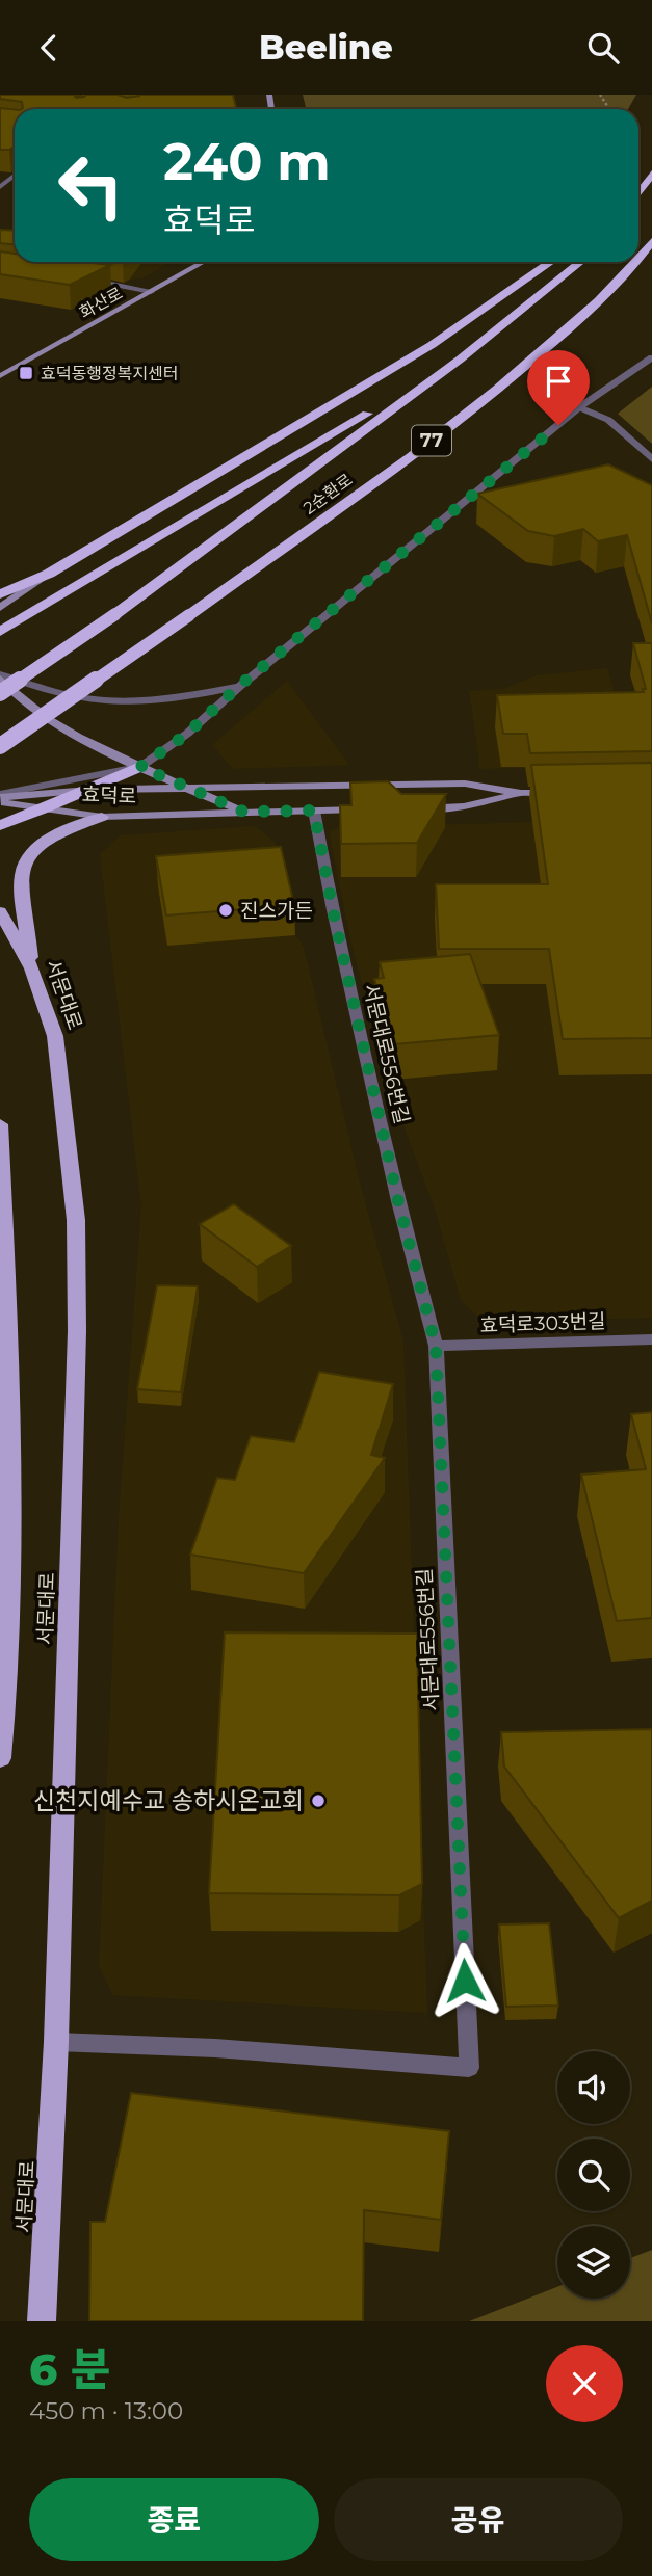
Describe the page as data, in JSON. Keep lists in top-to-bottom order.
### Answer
{
  "streets": {
    "highway": ["77", "2순환로"],
    "main road": ["화산로", "효덕로", "서문대로"],
    "street": ["서문대로556번길", "효덕로303번길"]
  },
  "crossings": [
    ["효덕로", "서문대로556번길"],
    ["서문대로", "서문대로556번길"],
    ["서문대로556번길", "효덕로303번길"]
  ],
  "places": {
    "transit": ["효덕동행정복지센터"],
    "other": ["진스가든", "신천지예수교 송하시온교회"]
  },
  "page": {
    "header": "Beeline",
    "turn": ["240 m", "효덕로"],
    "heading": ["6 분", "450 m · 13:00"],
    "buttons": ["종료", "공유"]
  }
}
